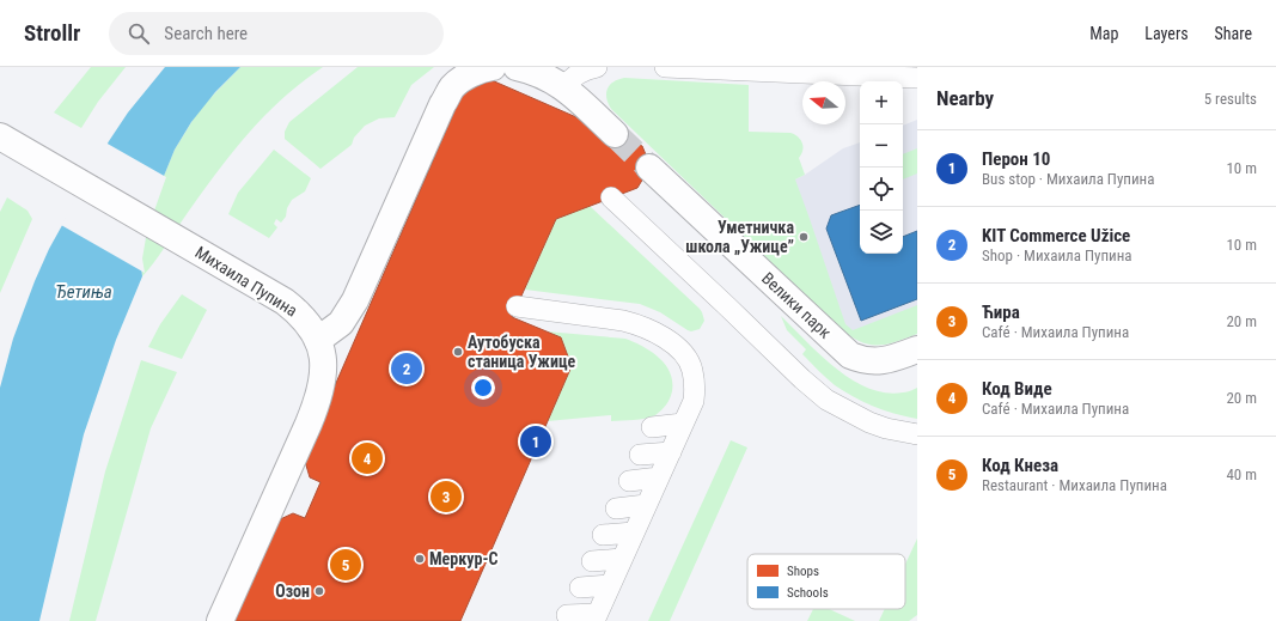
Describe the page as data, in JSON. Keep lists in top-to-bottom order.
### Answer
{
  "streets": {
    "street": ["Михаила Пупина", "Велики парк"]
  },
  "water": ["Ђетиња"],
  "places": [
    "Уметничка школа „Ужице”",
    "Аутобуска станица Ужице",
    "Меркур-С",
    "Озон"
  ],
  "legend": ["Shops", "Schools"],
  "north": "left",
  "page": {
    "header": "Strollr",
    "search": "Search here",
    "nav": ["Map", "Layers", "Share"],
    "heading": ["Nearby", "5 results"],
    "map_buttons": ["+", "−"],
    "list": [
      {
        "mark": "1",
        "name": "Перон 10",
        "note": "Bus stop · Михаила Пупина",
        "value": "10 m"
      },
      {
        "mark": "2",
        "name": "KIT Commerce Užice",
        "note": "Shop · Михаила Пупина",
        "value": "10 m"
      },
      {
        "mark": "3",
        "name": "Ћира",
        "note": "Café · Михаила Пупина",
        "value": "20 m"
      },
      {
        "mark": "4",
        "name": "Код Виде",
        "note": "Café · Михаила Пупина",
        "value": "20 m"
      },
      {
        "mark": "5",
        "name": "Код Кнеза",
        "note": "Restaurant · Михаила Пупина",
        "value": "40 m"
      }
    ],
    "pins": [
      "2",
      "1",
      "4",
      "3",
      "5"
    ]
  }
}
